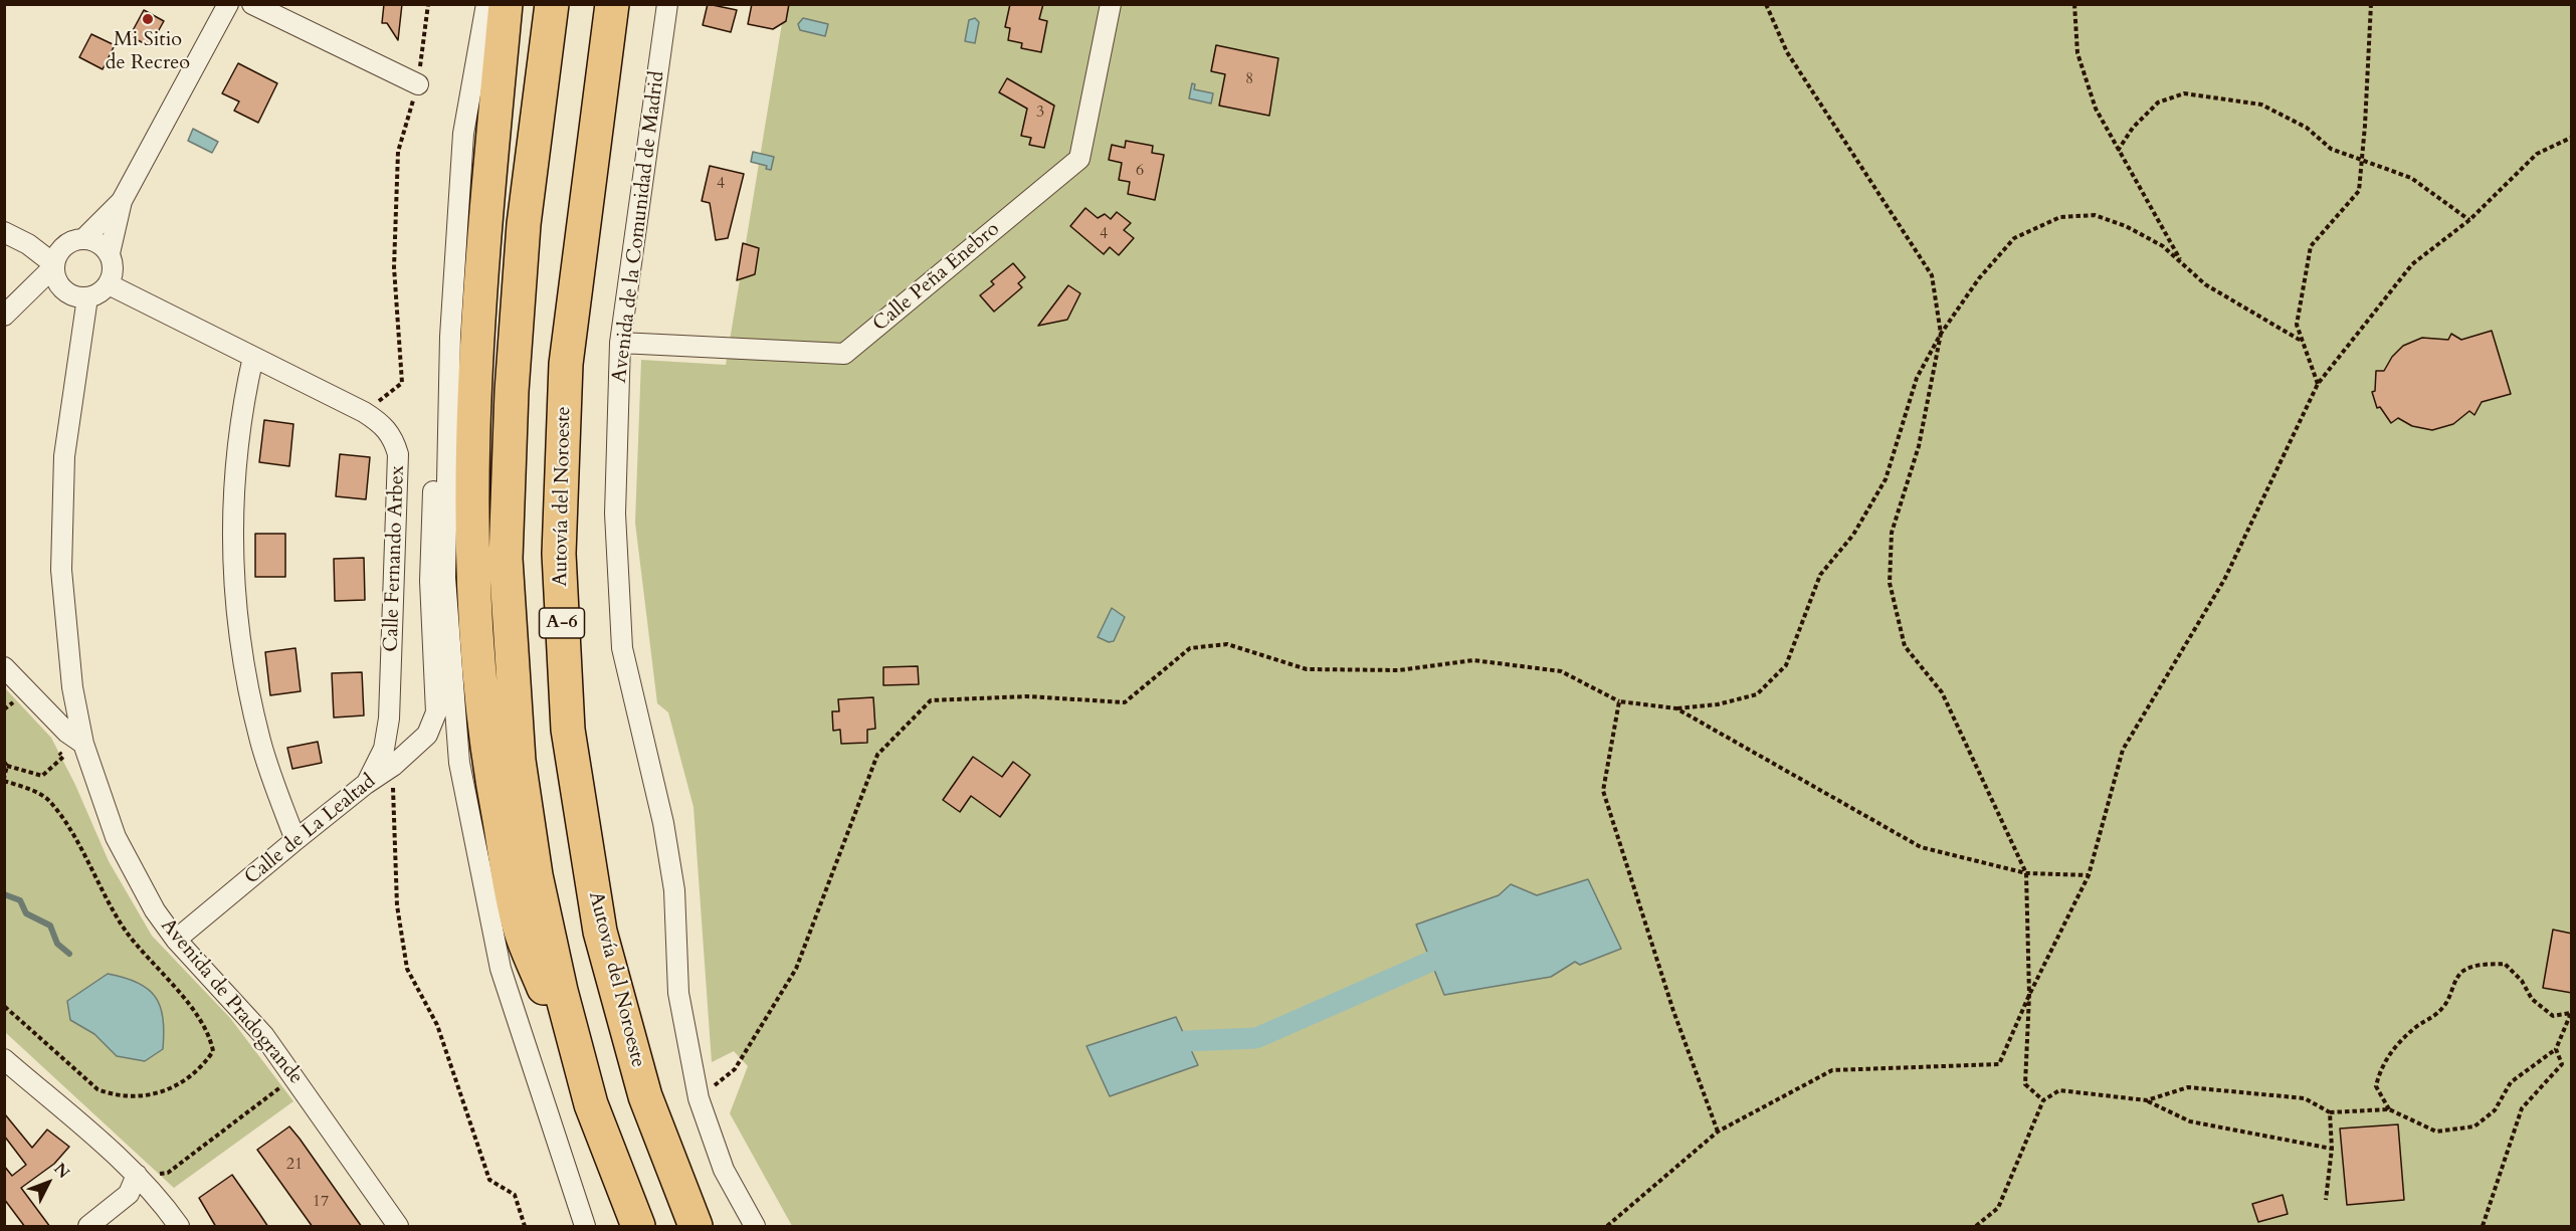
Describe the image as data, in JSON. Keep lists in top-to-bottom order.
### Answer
{
  "streets": {
    "highway": ["Autovía del Noroeste", "A-6"],
    "street": [
      "Avenida de la Comunidad de Madrid",
      "Calle Peña Enebro",
      "Calle Fernando Arbex",
      "Calle de La Lealtad",
      "Avenida de Pradogrande"
    ]
  },
  "crossings": [
    ["Avenida de la Comunidad de Madrid", "Calle Peña Enebro"],
    ["Calle Fernando Arbex", "Calle de La Lealtad"],
    ["Calle Fernando Arbex", "Avenida de Pradogrande"],
    ["Calle de La Lealtad", "Avenida de Pradogrande"]
  ],
  "places": ["Mi Sitio de Recreo"],
  "house_numbers": [
    "8",
    "3",
    "6",
    "4",
    "4",
    "21",
    "17"
  ],
  "north": "top right"
}
